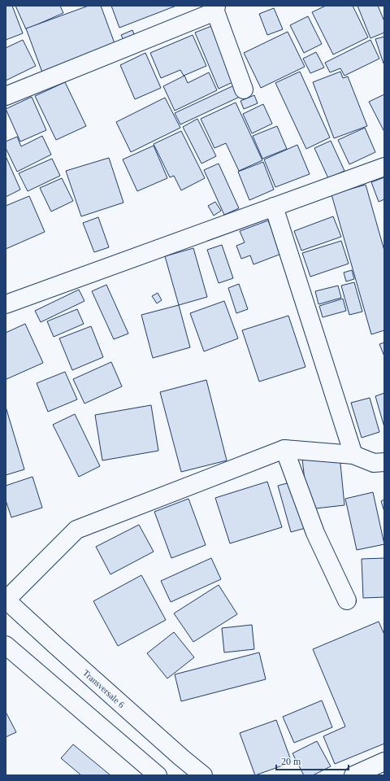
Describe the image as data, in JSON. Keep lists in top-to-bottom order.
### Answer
{
  "streets": {
    "street": ["Transversale 6"]
  },
  "scale_bar": "20 m"
}
